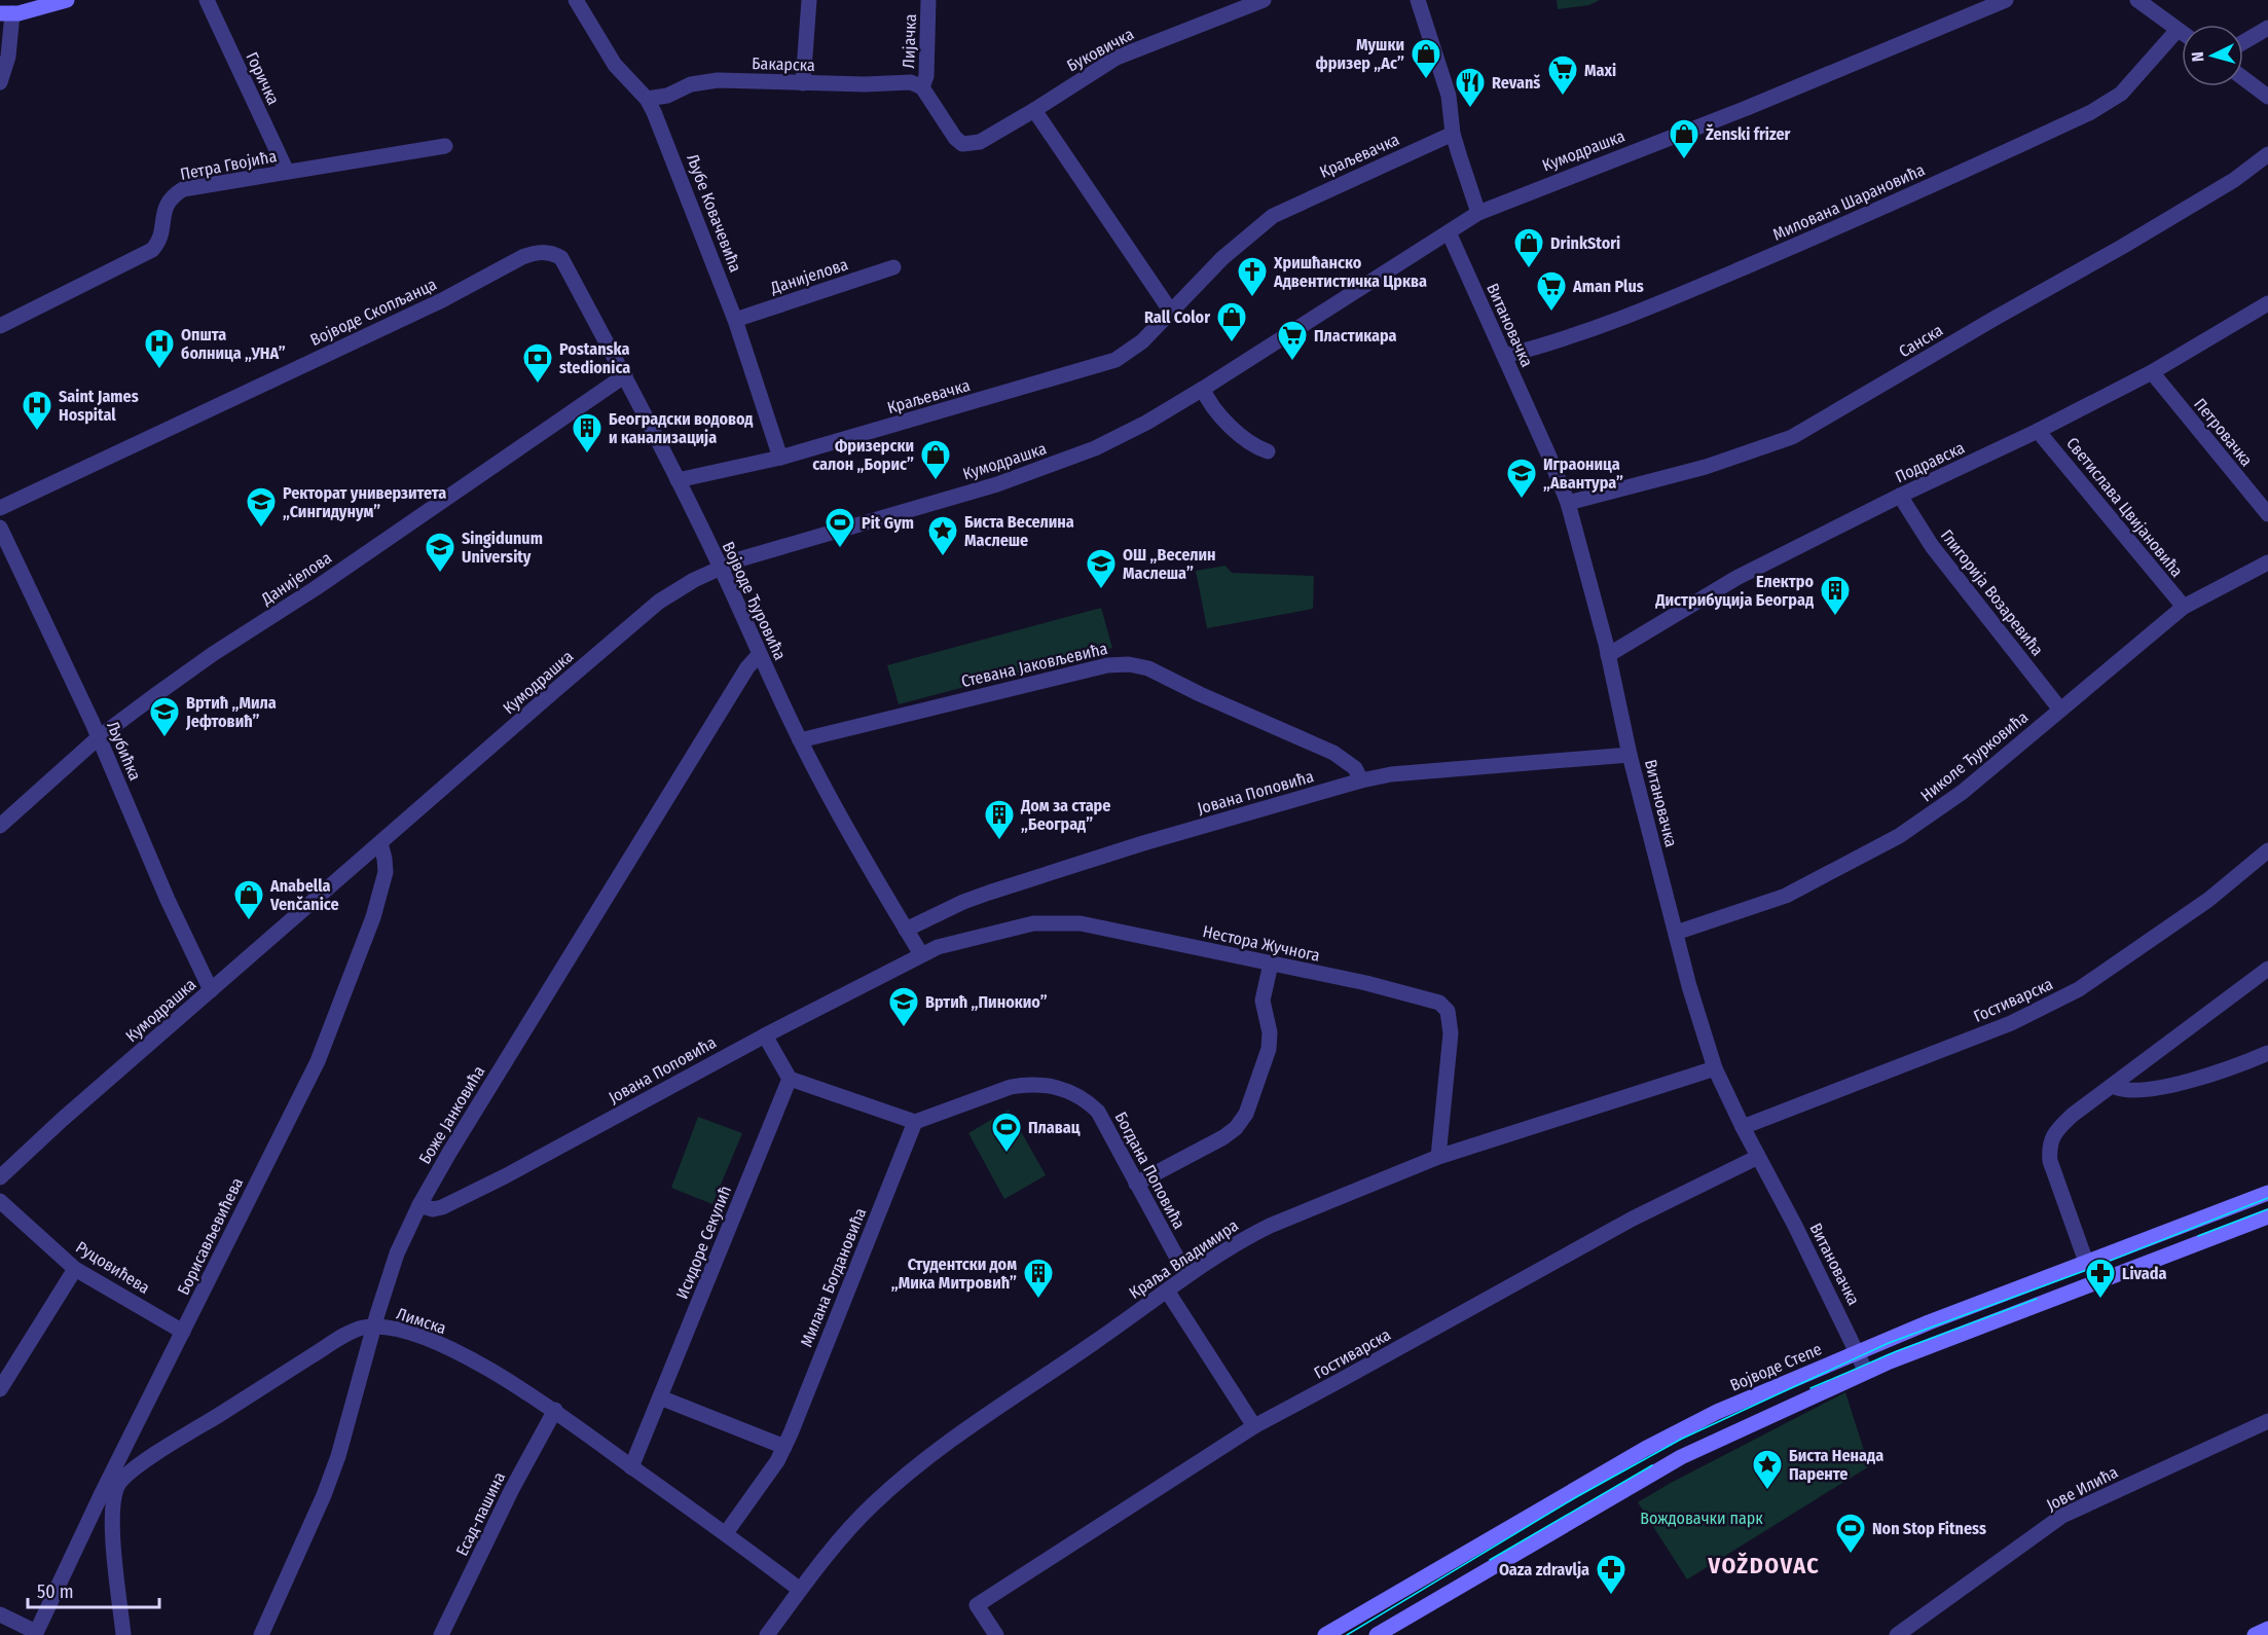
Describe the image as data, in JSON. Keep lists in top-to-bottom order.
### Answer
{
  "streets": {
    "main road": ["Војводе Степе"],
    "street": [
      "Лијачка",
      "Буковичка",
      "Бакарска",
      "Горичка",
      "Кумодрашка",
      "Краљевачка",
      "Петра Гвојића",
      "Милована Шарановића",
      "Љубе Ковачевића",
      "Данијелова",
      "Војводе Скопљанца",
      "Витановачка",
      "Санска",
      "Петровачка",
      "Подравска",
      "Светислава Цвијановића",
      "Глигорија Возаревића",
      "Војводе Ђуровића",
      "Стевана Јаковљевића",
      "Љубићка",
      "Николе Ђурковића",
      "Јована Поповића",
      "Нестора Жучнога",
      "Гостиварска",
      "Боже Јанковића",
      "Богдана Поповића",
      "Борисављевићева",
      "Исидоре Секулић",
      "Краља Владимира",
      "Руцовићева",
      "Милана Богдановића",
      "Лимска",
      "Јове Илића",
      "Есад-пашина"
    ]
  },
  "crossings": [
    ["Лијачка", "Буковичка"],
    ["Лијачка", "Бакарска"],
    ["Бакарска", "Љубе Ковачевића"],
    ["Горичка", "Петра Гвојића"],
    ["Кумодрашка", "Витановачка"],
    ["Кумодрашка", "Војводе Ђуровића"],
    ["Кумодрашка", "Љубићка"],
    ["Кумодрашка", "Борисављевићева"],
    ["Краљевачка", "Љубе Ковачевића"],
    ["Краљевачка", "Војводе Ђуровића"],
    ["Милована Шарановића", "Витановачка"],
    ["Љубе Ковачевића", "Данијелова"],
    ["Данијелова", "Војводе Ђуровића"],
    ["Данијелова", "Љубићка"],
    ["Војводе Скопљанца", "Војводе Ђуровића"],
    ["Витановачка", "Санска"],
    ["Витановачка", "Подравска"],
    ["Витановачка", "Николе Ђурковића"],
    ["Витановачка", "Јована Поповића"],
    ["Витановачка", "Гостиварска"],
    ["Витановачка", "Краља Владимира"],
    ["Витановачка", "Војводе Степе"],
    ["Петровачка", "Подравска"],
    ["Подравска", "Светислава Цвијановића"],
    ["Подравска", "Глигорија Возаревића"],
    ["Светислава Цвијановића", "Николе Ђурковића"],
    ["Глигорија Возаревића", "Николе Ђурковића"],
    ["Војводе Ђуровића", "Стевана Јаковљевића"],
    ["Војводе Ђуровића", "Јована Поповића"],
    ["Војводе Ђуровића", "Нестора Жучнога"],
    ["Војводе Ђуровића", "Боже Јанковића"],
    ["Стевана Јаковљевића", "Јована Поповића"],
    ["Јована Поповића", "Нестора Жучнога"],
    ["Јована Поповића", "Боже Јанковића"],
    ["Нестора Жучнога", "Краља Владимира"],
    ["Боже Јанковића", "Лимска"],
    ["Богдана Поповића", "Краља Владимира"],
    ["Богдана Поповића", "Милана Богдановића"],
    ["Борисављевићева", "Руцовићева"],
    ["Исидоре Секулић", "Лимска"],
    ["Краља Владимира", "Лимска"],
    ["Милана Богдановића", "Лимска"],
    ["Лимска", "Есад-пашина"]
  ],
  "districts": ["VOŽDOVAC"],
  "parks": ["Вождовачки парк"],
  "places": {
    "shop": [
      "Мушки фризер „Ас”",
      "Ženski frizer",
      "DrinkStori",
      "Rall Color",
      "Фризерски салон „Борис”",
      "Anabella Venčanice"
    ],
    "supermarket": ["Maxi", "Aman Plus", "Пластикара"],
    "restaurant": ["Revanš"],
    "church": ["Хришћанско Адвентистичка Црква"],
    "hospital": ["Општа болница „УНА”", "Saint James Hospital"],
    "bank": ["Postanska stedionica"],
    "building": [
      "Београдски водовод и канализација",
      "Електро Дистрибуција Београд",
      "Дом за старе „Београд”",
      "Студентски дом „Мика Митровић”"
    ],
    "school or university": [
      "Играоница „Авантура”",
      "Ректорат универзитета „Сингидунум”",
      "Singidunum University",
      "ОШ „Веселин Маслеша”",
      "Вртић „Мила Јефтовић”",
      "Вртић „Пинокио”"
    ],
    "sports": ["Pit Gym", "Плавац", "Non Stop Fitness"],
    "place": ["Биста Веселина Маслеше", "Биста Ненада Паренте"],
    "pharmacy": ["Livada", "Oaza zdravlja"]
  },
  "scale_bar": "50 m",
  "north": "left"
}
